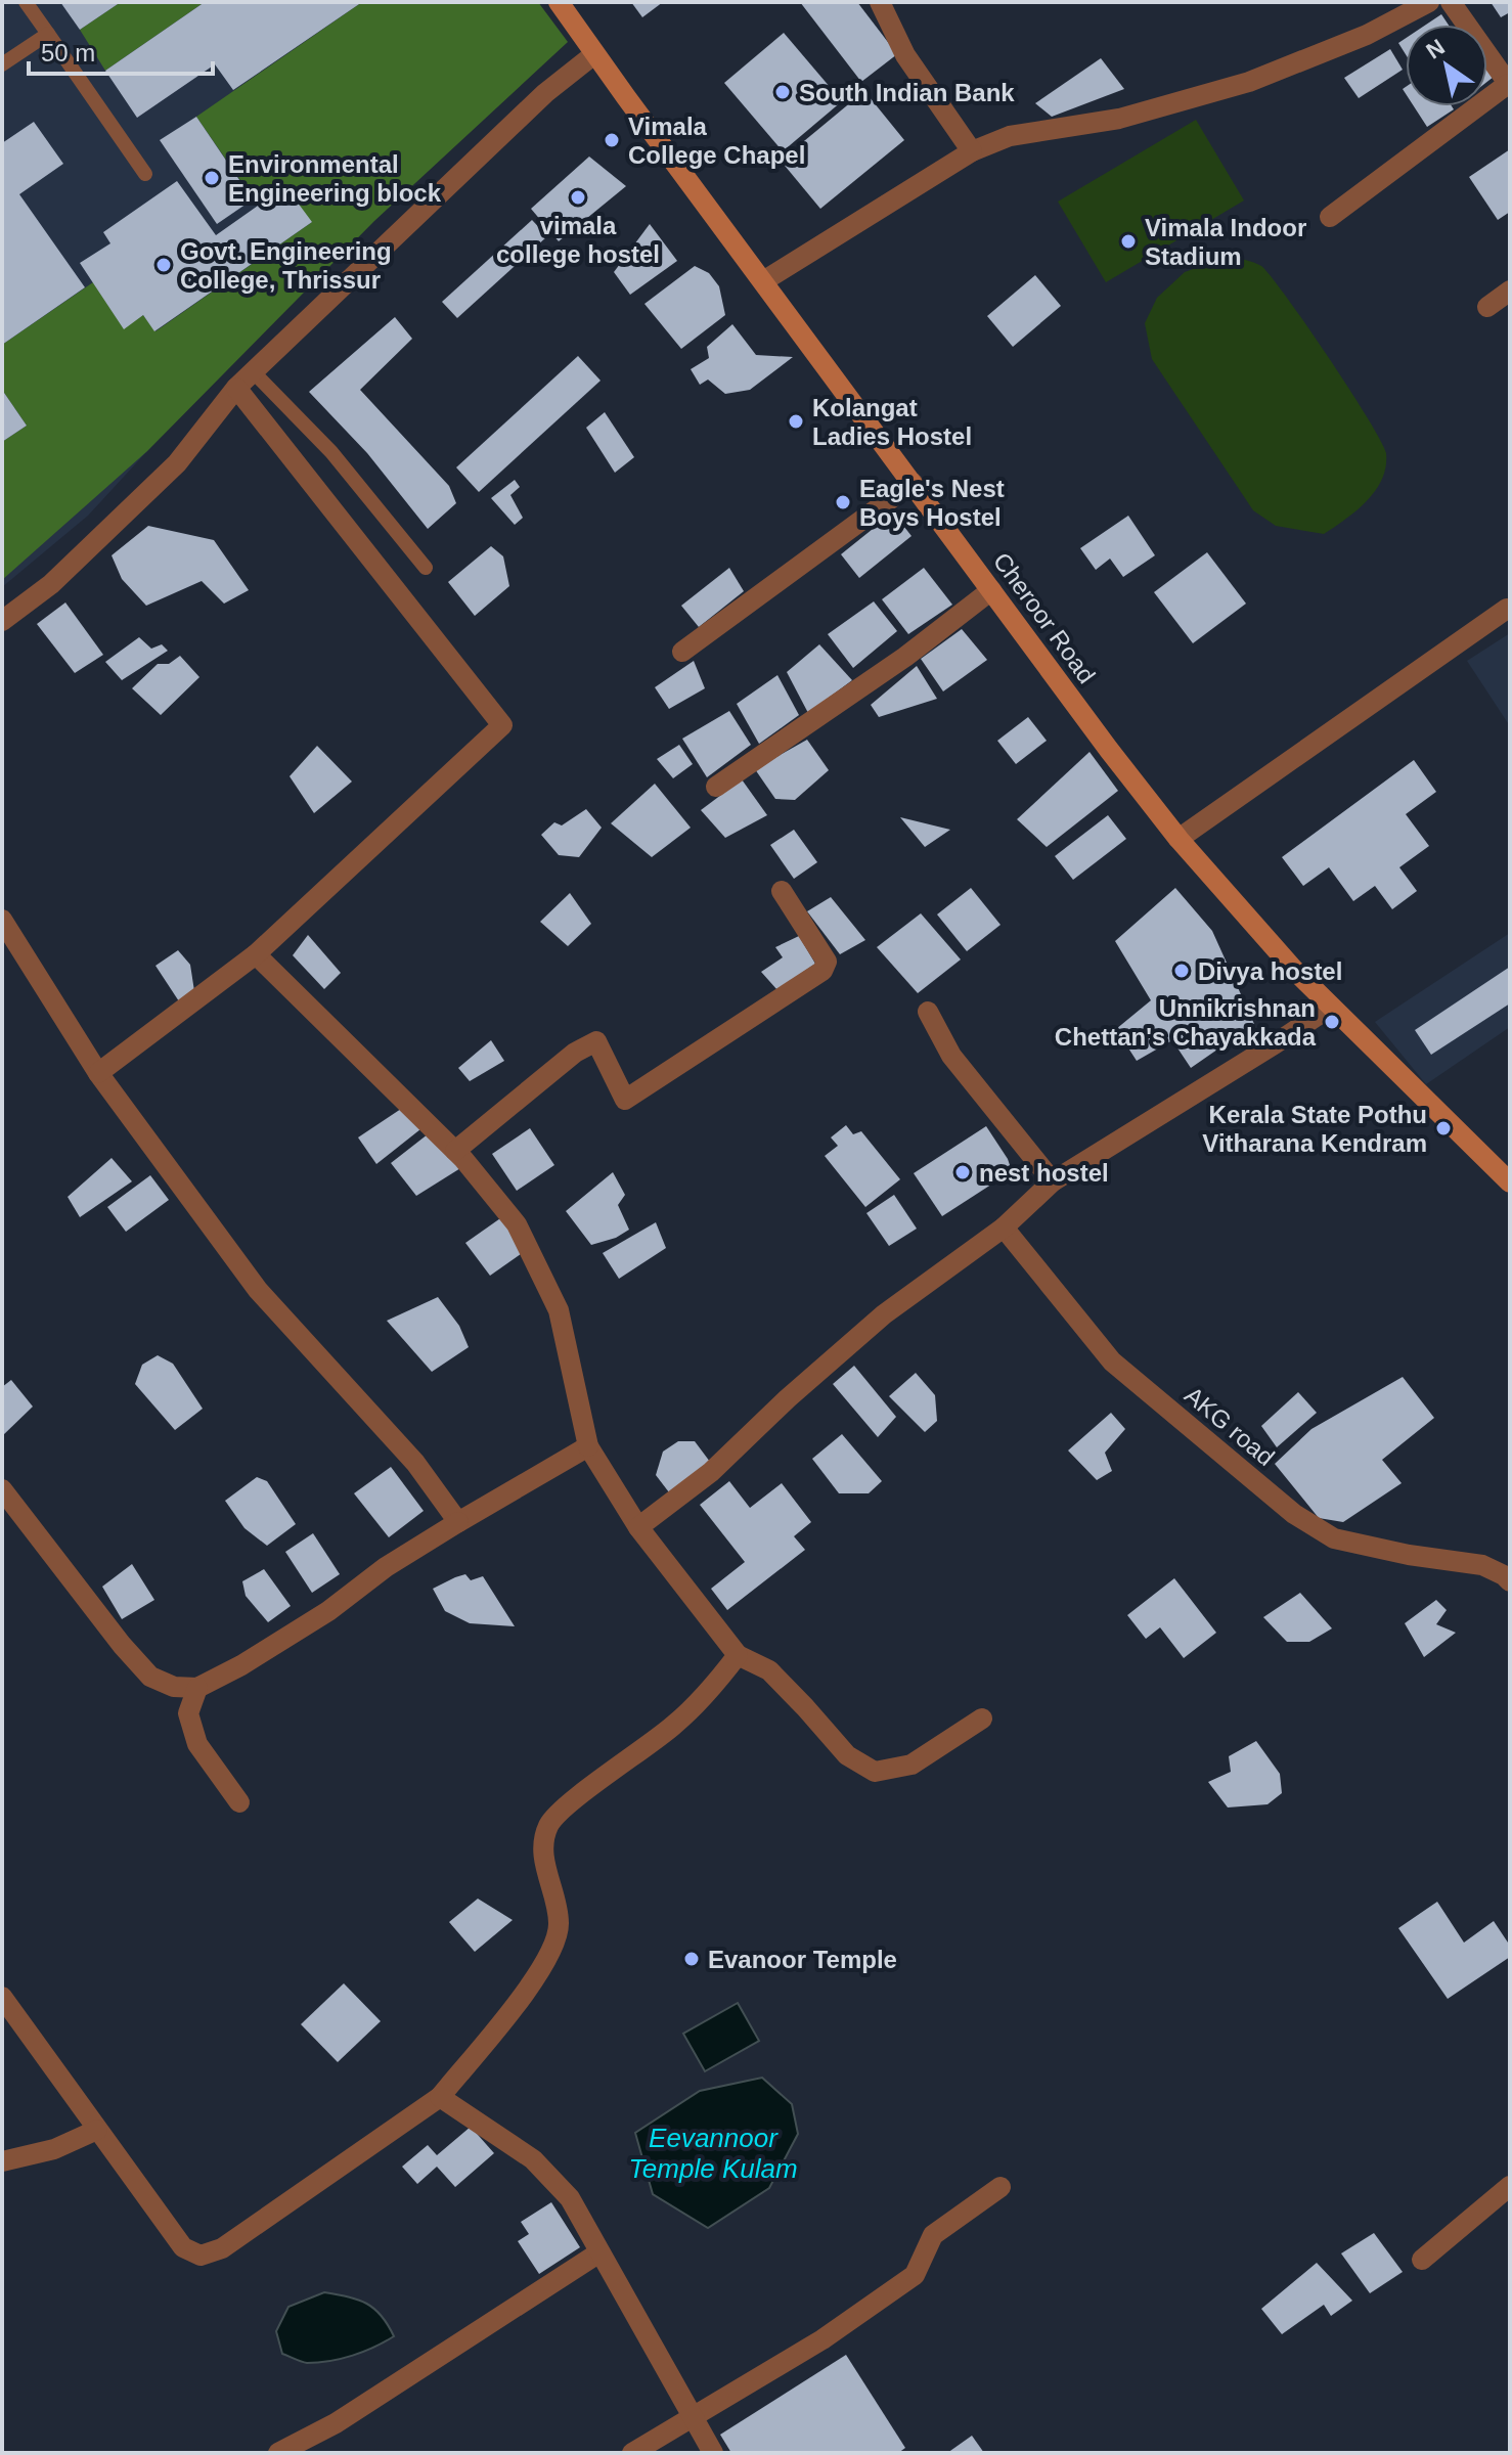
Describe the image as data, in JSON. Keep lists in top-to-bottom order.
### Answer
{
  "streets": {
    "main road": ["Cheroor Road"],
    "street": ["AKG road"]
  },
  "water": ["Eevannoor Temple Kulam"],
  "places": [
    "South Indian Bank",
    "Vimala College Chapel",
    "Environmental Engineering block",
    "vimala college hostel",
    "Vimala Indoor Stadium",
    "Govt. Engineering College, Thrissur",
    "Kolangat Ladies Hostel",
    "Eagle's Nest Boys Hostel",
    "Divya hostel",
    "Unnikrishnan Chettan's Chayakkada",
    "Kerala State Pothu Vitharana Kendram",
    "nest hostel",
    "Evanoor Temple"
  ],
  "scale_bar": "50 m",
  "north": "top left"
}
